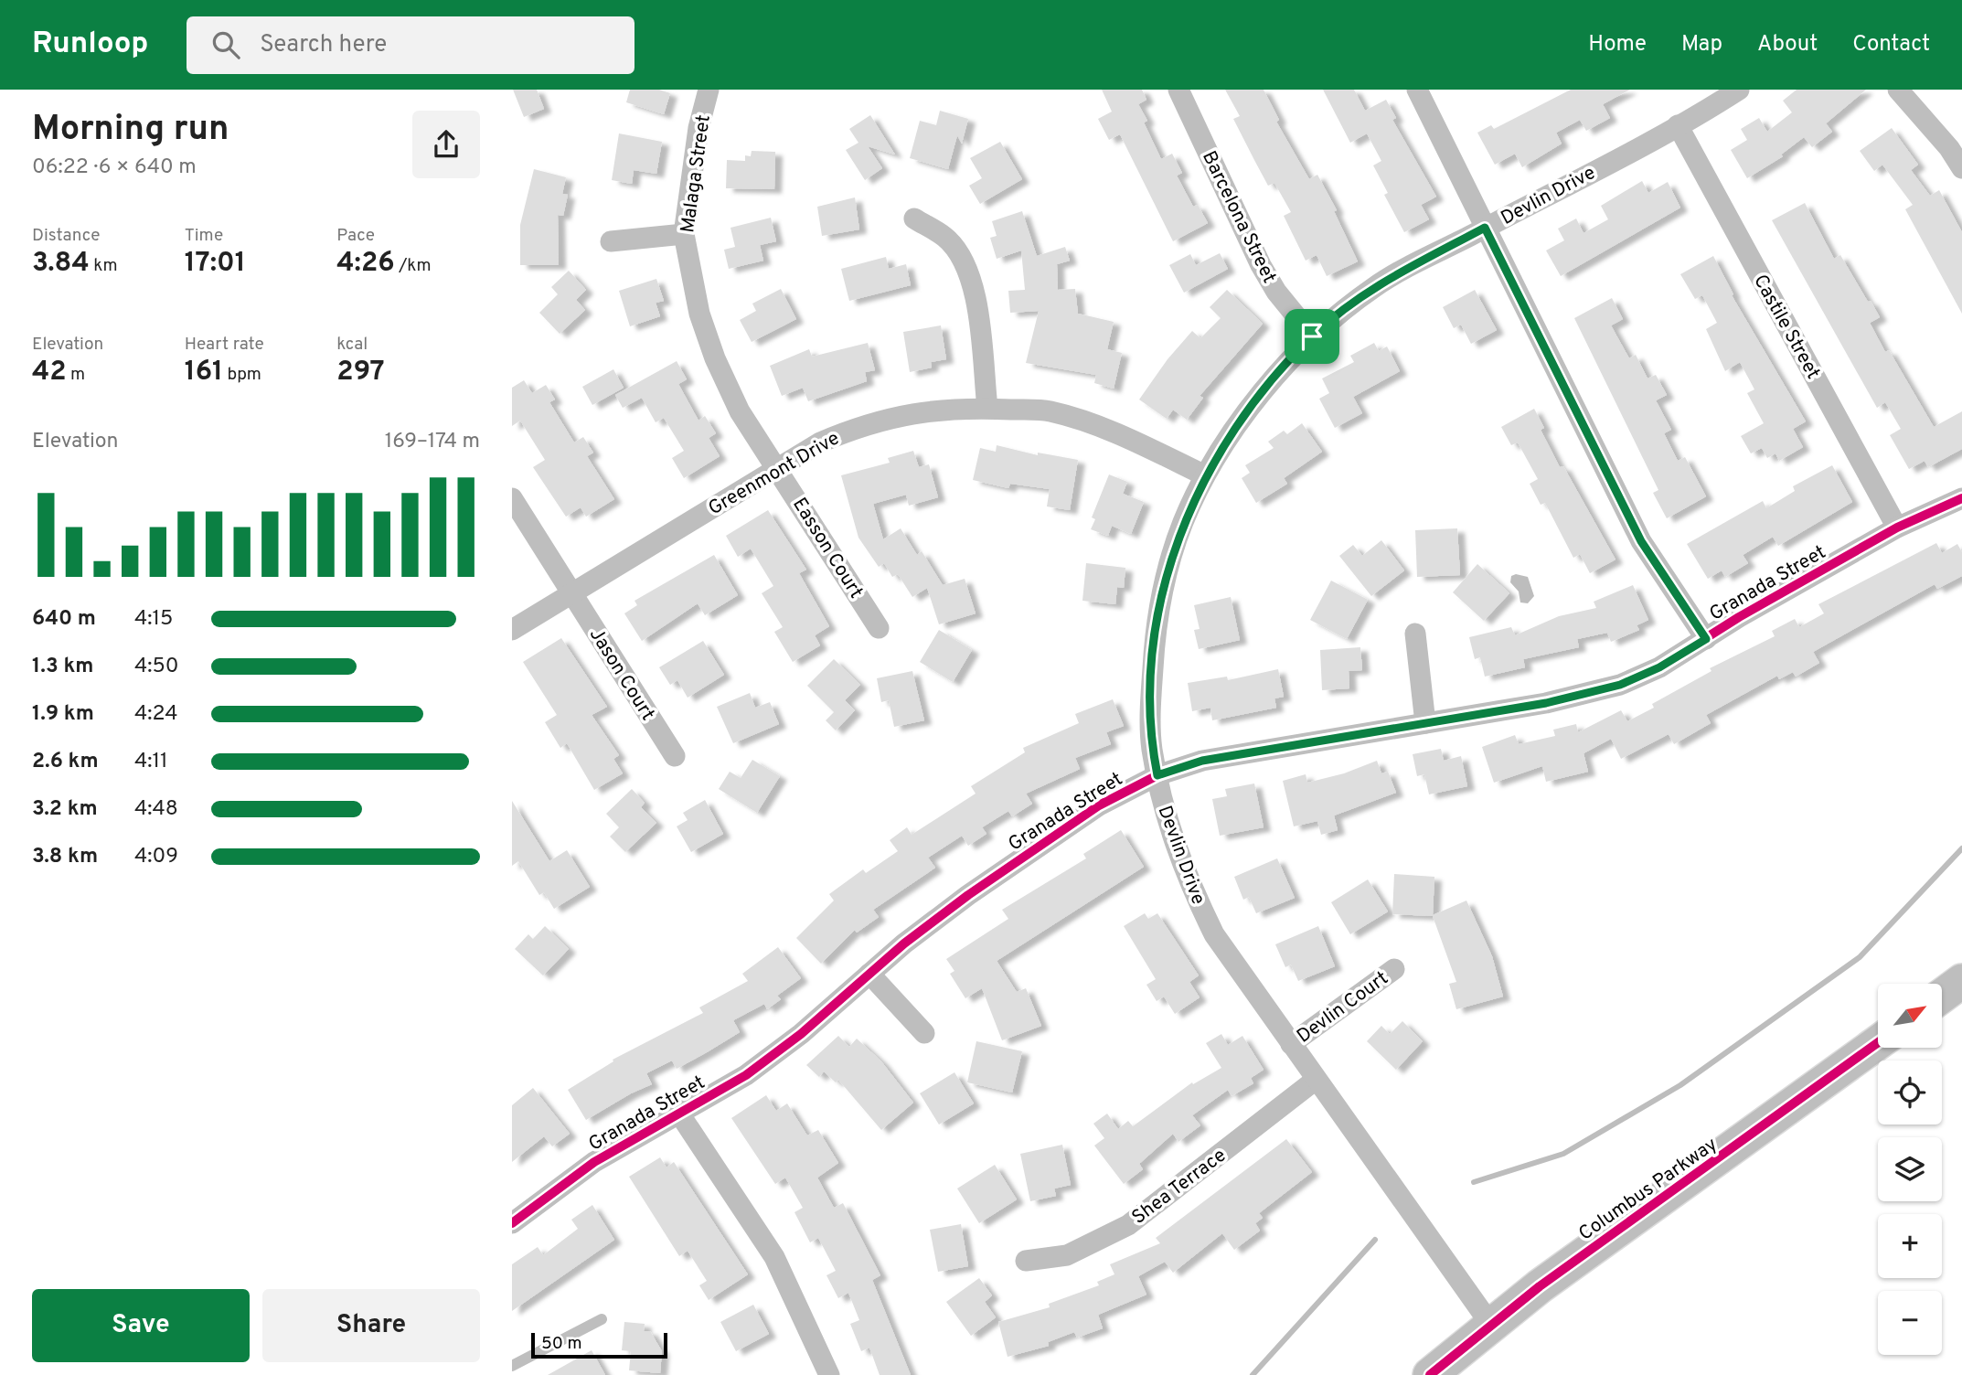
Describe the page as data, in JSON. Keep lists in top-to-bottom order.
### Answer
{
  "streets": {
    "main road": ["Columbus Parkway"],
    "street": [
      "Malaga Street",
      "Devlin Drive",
      "Barcelona Street",
      "Castile Street",
      "Greenmont Drive",
      "Easson Court",
      "Granada Street",
      "Jason Court",
      "Devlin Court",
      "Shea Terrace"
    ]
  },
  "crossings": [
    ["Malaga Street", "Greenmont Drive"],
    ["Malaga Street", "Easson Court"],
    ["Devlin Drive", "Barcelona Street"],
    ["Devlin Drive", "Castile Street"],
    ["Devlin Drive", "Greenmont Drive"],
    ["Devlin Drive", "Granada Street"],
    ["Devlin Drive", "Devlin Court"],
    ["Devlin Drive", "Shea Terrace"],
    ["Devlin Drive", "Columbus Parkway"],
    ["Castile Street", "Granada Street"],
    ["Greenmont Drive", "Easson Court"],
    ["Greenmont Drive", "Jason Court"]
  ],
  "scale_bar": "50 m",
  "north": "top right",
  "page": {
    "header": "Runloop",
    "search": "Search here",
    "nav": [
      "Home",
      "Map",
      "About",
      "Contact"
    ],
    "heading": ["Morning run", "06:22 · 6 × 640 m"],
    "stats": [
      ["Distance", "3.84 km"],
      ["Time", "17:01"],
      ["Pace", "4:26 /km"],
      ["Elevation", "42 m"],
      ["Heart rate", "161 bpm"],
      ["kcal", "297"]
    ],
    "chart": ["Elevation", "169–174 m"],
    "list": [
      {
        "name": "640 m",
        "note": "4:15"
      },
      {
        "name": "1.3 km",
        "note": "4:50"
      },
      {
        "name": "1.9 km",
        "note": "4:24"
      },
      {
        "name": "2.6 km",
        "note": "4:11"
      },
      {
        "name": "3.2 km",
        "note": "4:48"
      },
      {
        "name": "3.8 km",
        "note": "4:09"
      }
    ],
    "map_buttons": ["+", "−"],
    "buttons": ["Save", "Share"],
    "scale": "50 m"
  }
}
